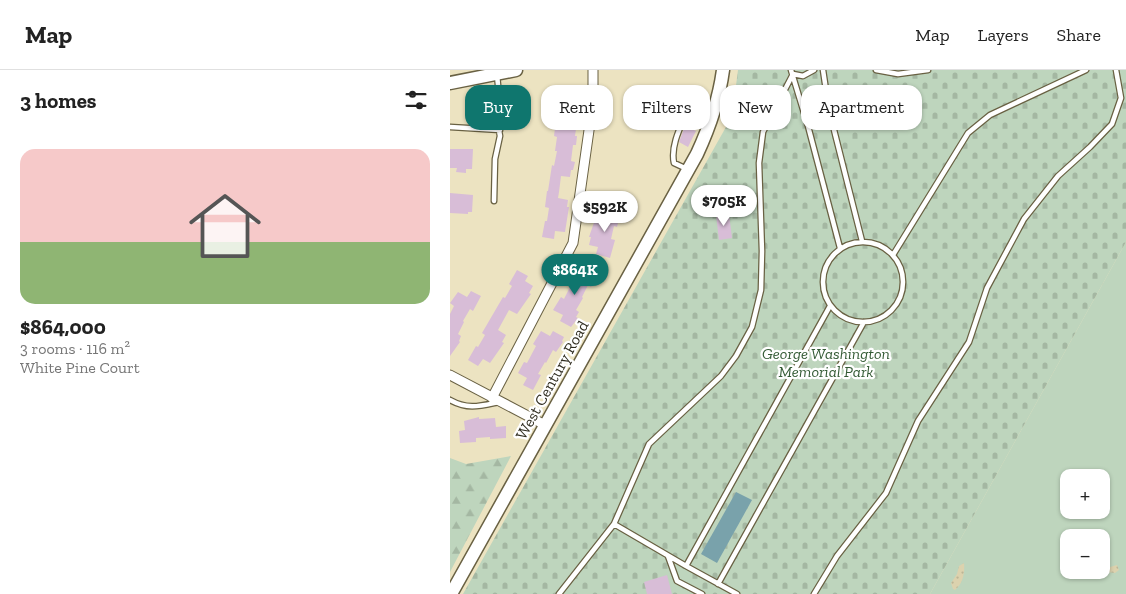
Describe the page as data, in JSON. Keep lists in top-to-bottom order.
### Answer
{
  "streets": {
    "main road": ["West Century Road"]
  },
  "parks": ["George Washington Memorial Park"],
  "page": {
    "header": "Map",
    "nav": ["Map", "Layers", "Share"],
    "heading": "3 homes",
    "chip": [
      "Buy",
      "Rent",
      "Filters",
      "New",
      "Apartment"
    ],
    "list": [
      {
        "name": "$864,000",
        "note": "3 rooms · 116 m² · White Pine Court"
      }
    ],
    "price": ["$705K", "$592K", "$864K"],
    "map_buttons": ["+", "−"]
  }
}
